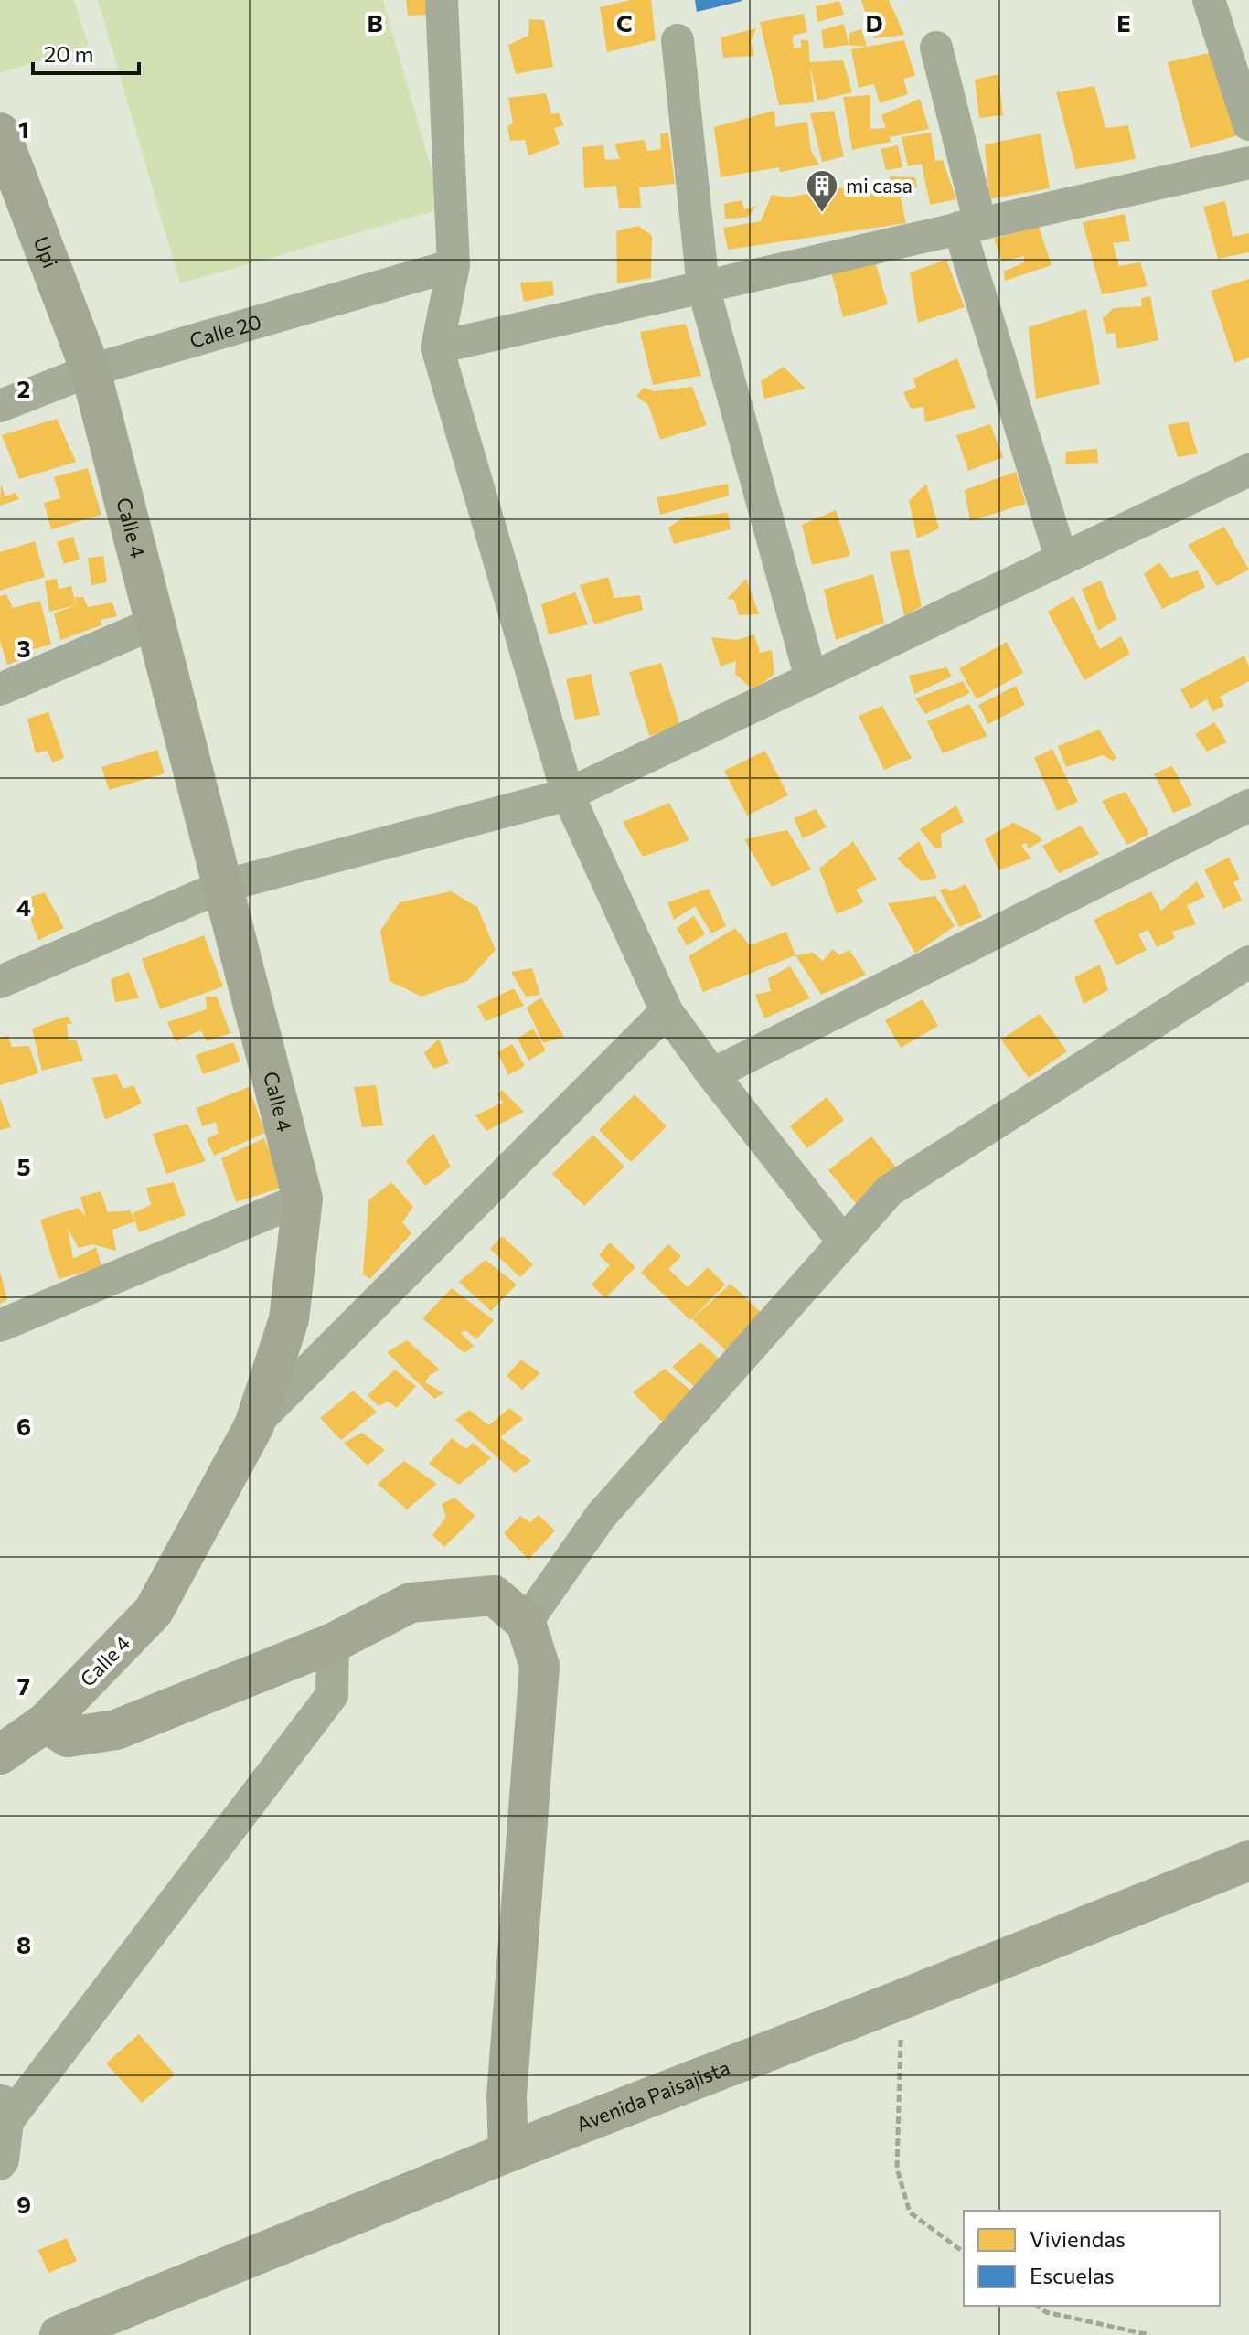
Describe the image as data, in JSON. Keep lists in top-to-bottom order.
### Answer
{
  "streets": {
    "street": [
      "Upi",
      "Calle 20",
      "Calle 4",
      "Avenida Paisajista"
    ]
  },
  "crossings": [
    ["Upi", "Calle 20"],
    ["Upi", "Calle 4"],
    ["Calle 20", "Calle 4"]
  ],
  "places": {
    "building": ["mi casa"]
  },
  "legend": ["Viviendas", "Escuelas"],
  "scale_bar": "20 m",
  "grid": {
    "columns": [
      "B",
      "C",
      "D",
      "E"
    ],
    "rows": [
      "1",
      "2",
      "3",
      "4",
      "5",
      "6",
      "7",
      "8",
      "9"
    ]
  }
}
